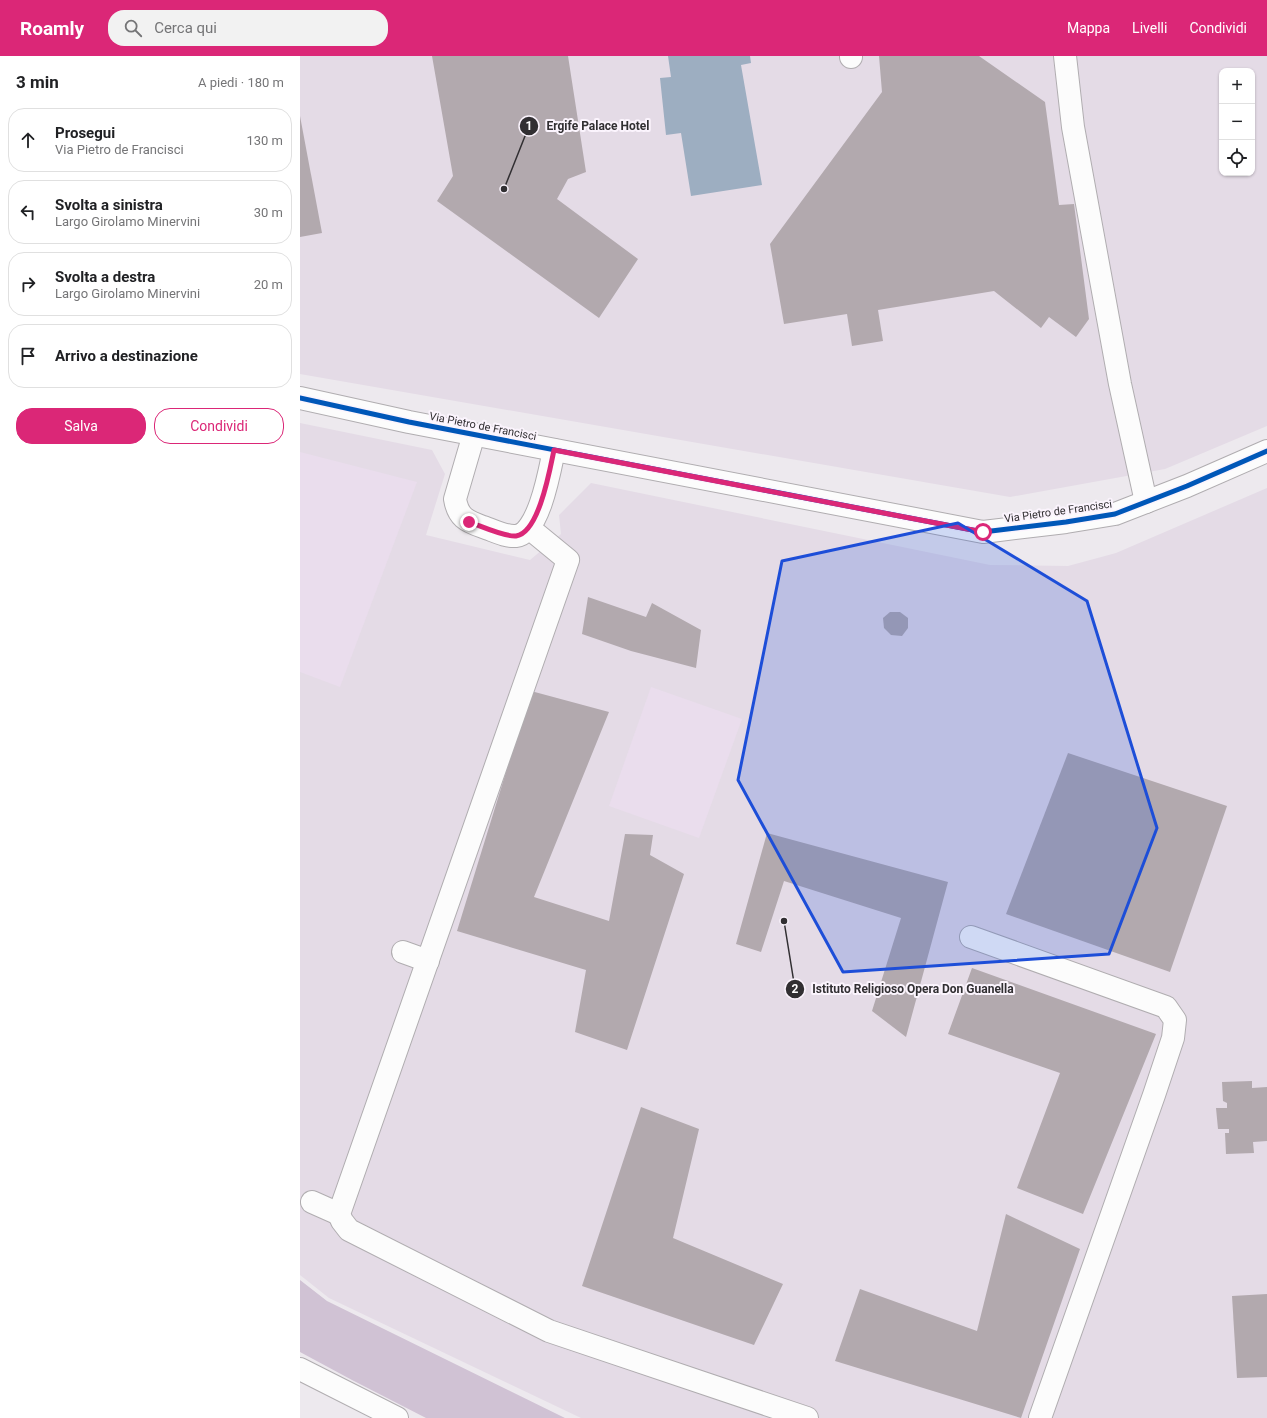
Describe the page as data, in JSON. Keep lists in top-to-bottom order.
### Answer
{
  "streets": {
    "street": ["Via Pietro de Francisci"]
  },
  "places": ["Ergife Palace Hotel", "Istituto Religioso Opera Don Guanella"],
  "page": {
    "header": "Roamly",
    "search": "Cerca qui",
    "nav": ["Mappa", "Livelli", "Condividi"],
    "heading": ["3 min", "A piedi · 180 m"],
    "map_buttons": ["+", "−"],
    "list": [
      ["Prosegui", "Via Pietro de Francisci", "130 m"],
      ["Svolta a sinistra", "Largo Girolamo Minervini", "30 m"],
      ["Svolta a destra", "Largo Girolamo Minervini", "20 m"],
      "Arrivo a destinazione"
    ],
    "buttons": ["Salva", "Condividi"]
  }
}
